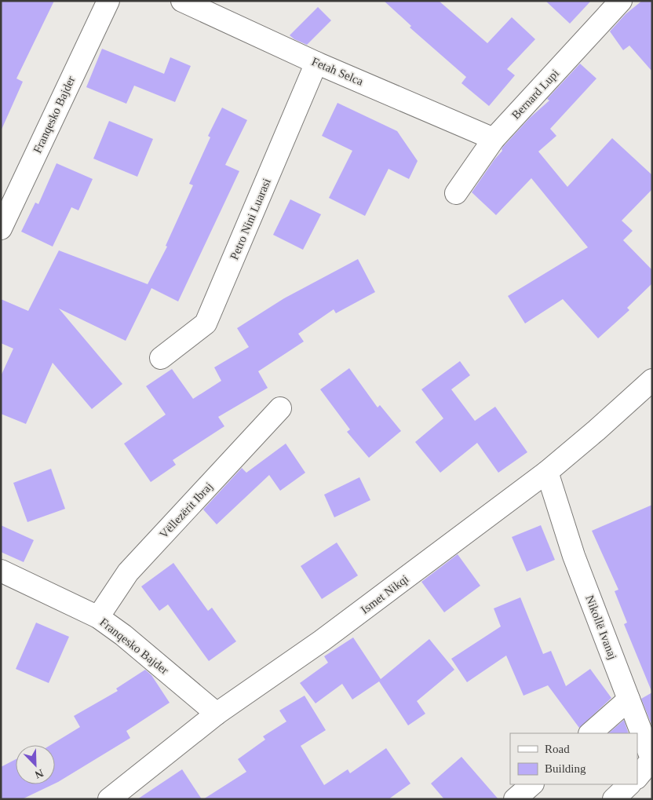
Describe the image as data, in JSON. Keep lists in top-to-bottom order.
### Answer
{
  "streets": {
    "street": [
      "Fetah Selca",
      "Bernard Lupi",
      "Franqesko Bajder",
      "Petro Nini Luarasi",
      "Vëllezërit Ibraj",
      "Ismet Nikqi",
      "Nikollë Ivanaj"
    ]
  },
  "crossings": [
    ["Fetah Selca", "Bernard Lupi"],
    ["Fetah Selca", "Petro Nini Luarasi"],
    ["Franqesko Bajder", "Vëllezërit Ibraj"],
    ["Franqesko Bajder", "Ismet Nikqi"],
    ["Ismet Nikqi", "Nikollë Ivanaj"]
  ],
  "legend": ["Road", "Building"],
  "north": "bottom right"
}
